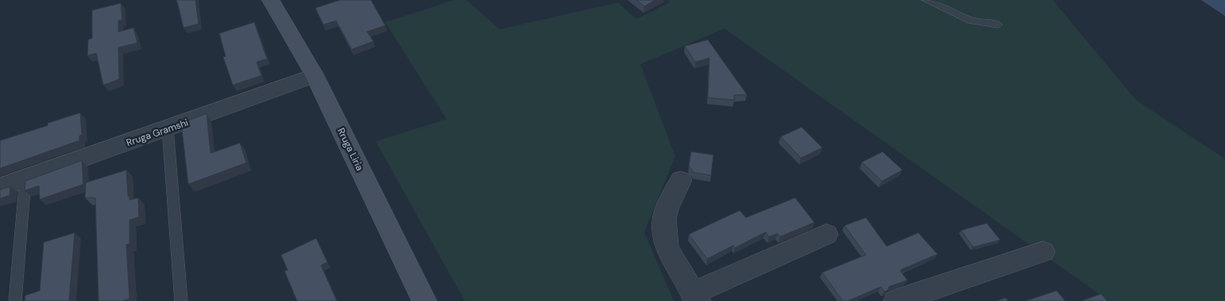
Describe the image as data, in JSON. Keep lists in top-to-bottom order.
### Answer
{
  "streets": {
    "main road": ["Rruga Liria"],
    "street": ["Rruga Gramshi"]
  },
  "crossings": [
    ["Rruga Gramshi", "Rruga Liria"]
  ]
}
